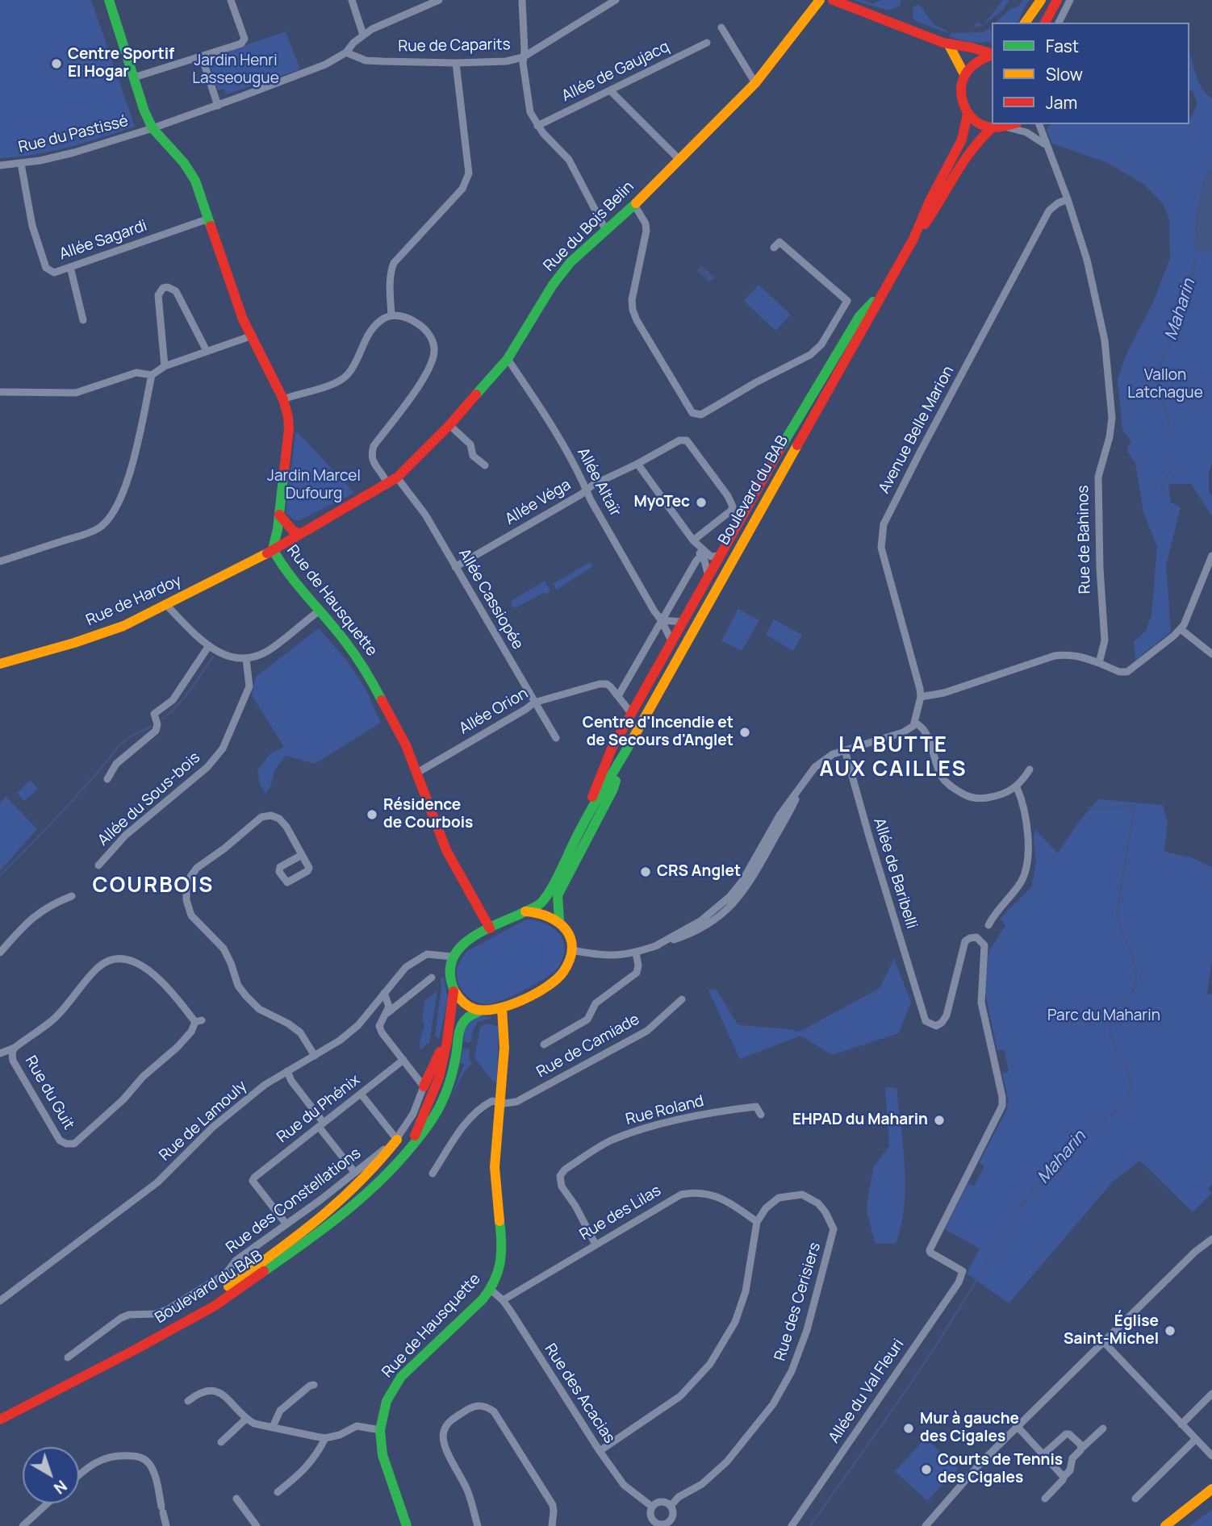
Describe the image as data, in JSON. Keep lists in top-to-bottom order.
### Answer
{
  "streets": {
    "main road": [
      "Rue du Bois Belin",
      "Boulevard du BAB",
      "Rue de Hardoy",
      "Rue de Hausquette"
    ],
    "street": [
      "Rue de Caparits",
      "Allée de Gaujacq",
      "Rue du Pastissé",
      "Allée Sagardi",
      "Avenue Belle Marion",
      "Allée Altaïr",
      "Allée Véga",
      "Rue de Bahinos",
      "Allée Cassiopée",
      "Allée Orion",
      "Allée du Sous-bois",
      "Allée de Baribelli",
      "Rue de Camiade",
      "Rue du Guit",
      "Rue du Phénix",
      "Rue Roland",
      "Rue de Lamouly",
      "Rue des Constellations",
      "Rue des Lilas",
      "Rue des Cerisiers",
      "Allée du Val Fleuri",
      "Rue des Acacias"
    ]
  },
  "crossings": [
    ["Rue de Caparits", "Rue du Pastissé"],
    ["Rue du Pastissé", "Allée Sagardi"],
    ["Rue du Pastissé", "Rue de Hausquette"],
    ["Rue du Bois Belin", "Allée Altaïr"],
    ["Rue du Bois Belin", "Allée Cassiopée"],
    ["Rue du Bois Belin", "Rue de Hardoy"],
    ["Rue du Bois Belin", "Rue de Hausquette"],
    ["Allée Sagardi", "Rue de Hausquette"],
    ["Avenue Belle Marion", "Rue de Bahinos"],
    ["Allée Altaïr", "Allée Véga"],
    ["Boulevard du BAB", "Rue de Hausquette"],
    ["Boulevard du BAB", "Rue de Lamouly"],
    ["Allée Véga", "Allée Cassiopée"],
    ["Allée Cassiopée", "Allée Orion"],
    ["Rue de Hardoy", "Rue de Hausquette"],
    ["Rue de Hausquette", "Allée Orion"],
    ["Rue de Hausquette", "Rue de Camiade"],
    ["Rue de Hausquette", "Rue de Lamouly"],
    ["Rue de Hausquette", "Rue des Acacias"],
    ["Allée de Baribelli", "Allée du Val Fleuri"],
    ["Rue du Phénix", "Rue des Constellations"],
    ["Rue Roland", "Rue des Lilas"],
    ["Rue des Lilas", "Rue des Cerisiers"],
    ["Rue des Lilas", "Rue des Acacias"],
    ["Rue des Cerisiers", "Rue des Acacias"]
  ],
  "districts": ["LA BUTTE AUX CAILLES", "COURBOIS"],
  "water": ["Maharin"],
  "parks": [
    "Jardin Henri Lasseougue",
    "Vallon Latchague",
    "Jardin Marcel Dufourg",
    "Parc du Maharin"
  ],
  "places": [
    "Centre Sportif El Hogar",
    "MyoTec",
    "Centre d'Incendie et de Secours d'Anglet",
    "Résidence de Courbois",
    "CRS Anglet",
    "EHPAD du Maharin",
    "Église Saint-Michel",
    "Mur à gauche des Cigales",
    "Courts de Tennis des Cigales"
  ],
  "legend": ["Fast", "Slow", "Jam"],
  "north": "bottom right"
}
